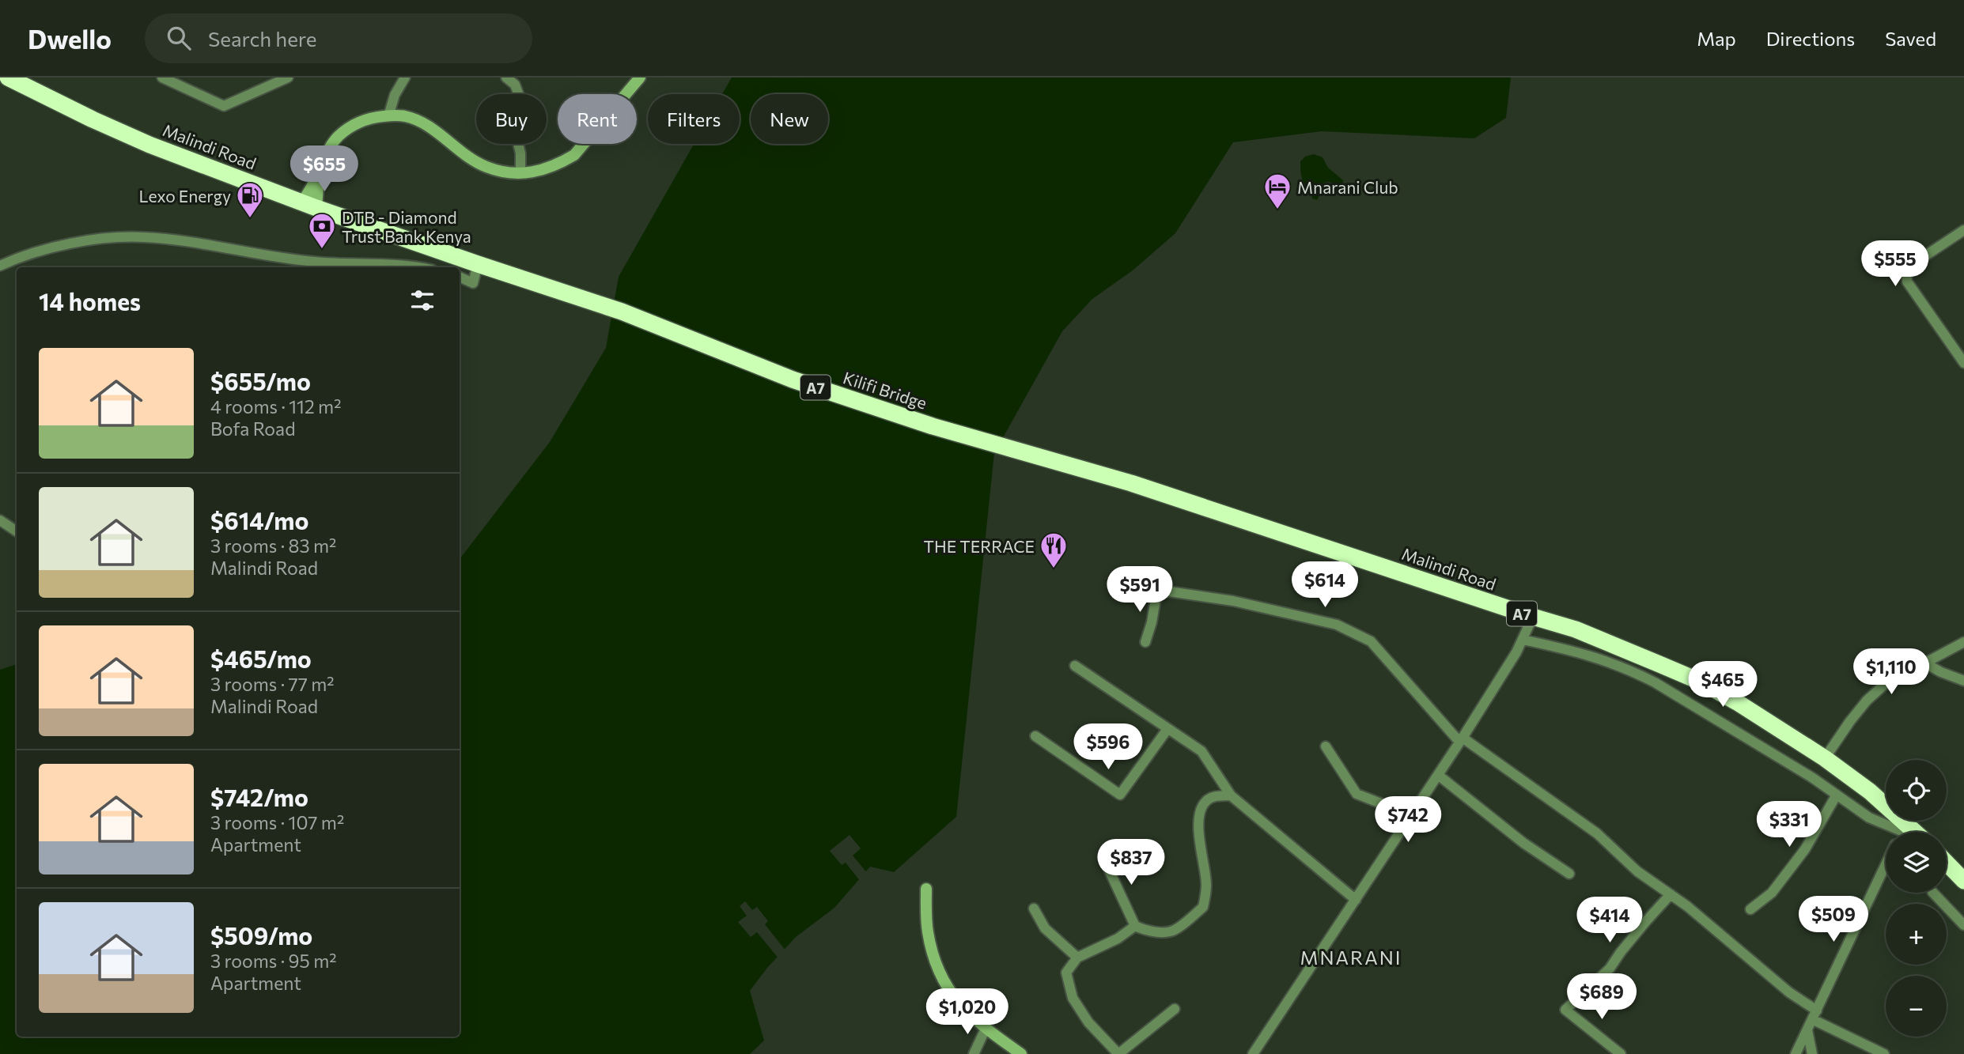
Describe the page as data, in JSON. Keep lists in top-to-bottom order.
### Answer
{
  "streets": {
    "highway": ["Malindi Road", "A7", "Kilifi Bridge"]
  },
  "crossings": [
    ["Malindi Road", "Kilifi Bridge"]
  ],
  "districts": ["MNARANI"],
  "places": {
    "hotel": ["Mnarani Club"],
    "fuel station": ["Lexo Energy"],
    "bank": ["DTB - Diamond Trust Bank Kenya"],
    "restaurant": ["THE TERRACE"]
  },
  "page": {
    "header": "Dwello",
    "search": "Search here",
    "nav": ["Map", "Directions", "Saved"],
    "chip": [
      "Buy",
      "Rent",
      "Filters",
      "New"
    ],
    "price": [
      "$655",
      "$555",
      "$614",
      "$591",
      "$1,110",
      "$465",
      "$596",
      "$742",
      "$331",
      "$837",
      "$509",
      "$414",
      "$689",
      "$1,020"
    ],
    "heading": "14 homes",
    "list": [
      {
        "name": "$655/mo",
        "note": "4 rooms · 112 m² · Bofa Road"
      },
      {
        "name": "$614/mo",
        "note": "3 rooms · 83 m² · Malindi Road"
      },
      {
        "name": "$465/mo",
        "note": "3 rooms · 77 m² · Malindi Road"
      },
      {
        "name": "$742/mo",
        "note": "3 rooms · 107 m² · Apartment"
      },
      {
        "name": "$509/mo",
        "note": "3 rooms · 95 m² · Apartment"
      }
    ],
    "map_buttons": ["+", "−"]
  }
}
